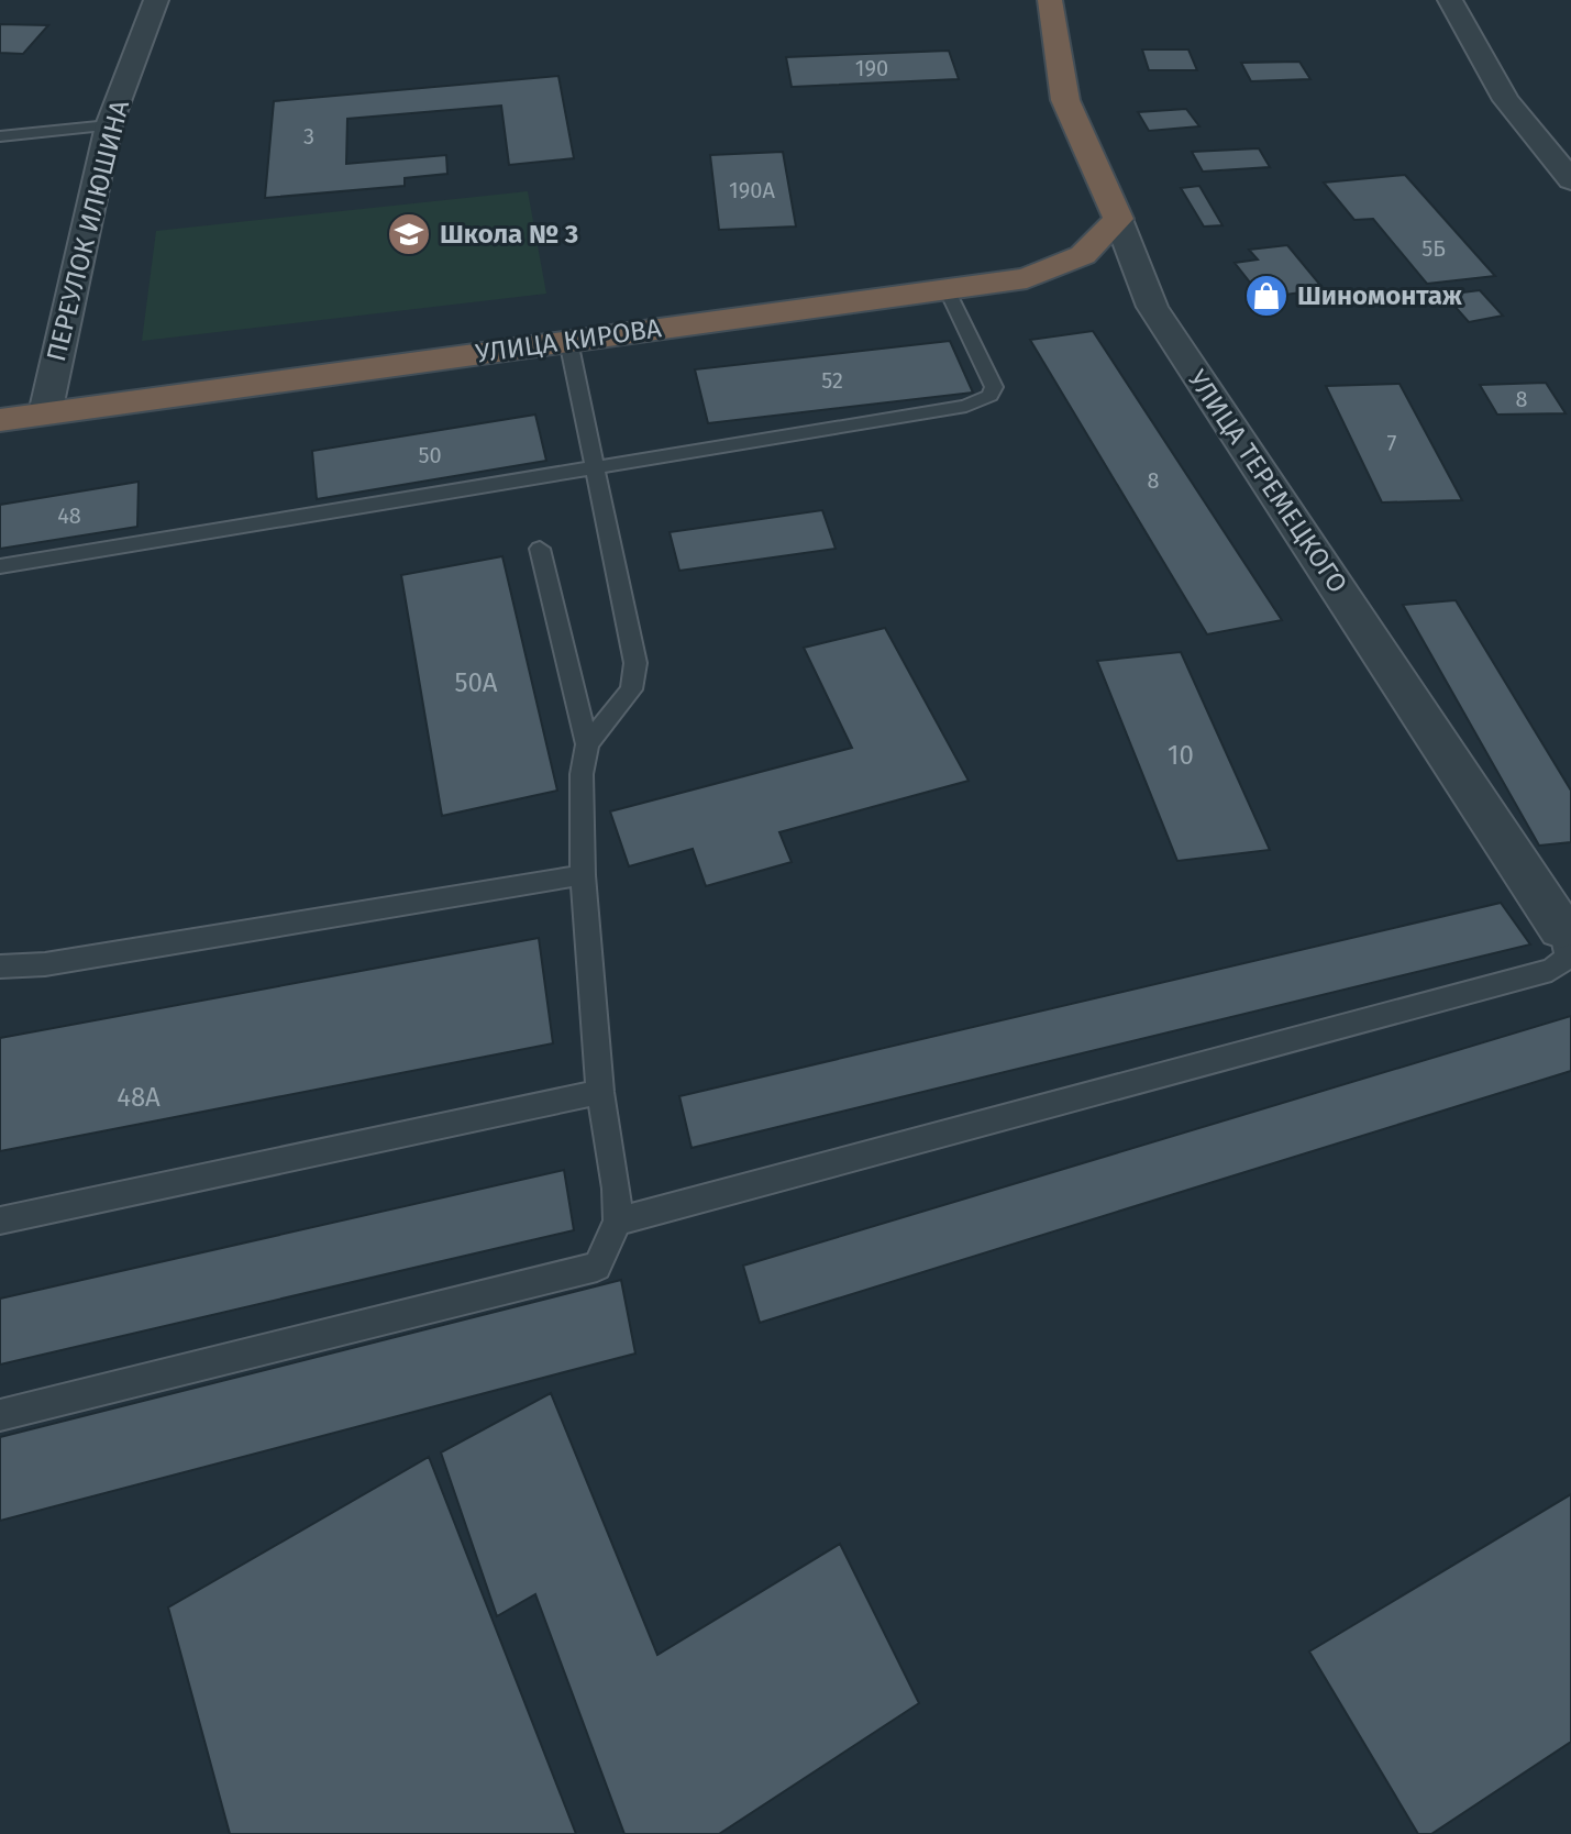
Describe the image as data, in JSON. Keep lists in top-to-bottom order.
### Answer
{
  "streets": {
    "highway": ["УЛИЦА КИРОВА", "УЛИЦА ТЕРЕМЕЦКОГО"],
    "street": ["ПЕРЕУЛОК ИЛЮШИНА"]
  },
  "crossings": [
    ["ПЕРЕУЛОК ИЛЮШИНА", "УЛИЦА КИРОВА"],
    ["УЛИЦА КИРОВА", "УЛИЦА ТЕРЕМЕЦКОГО"]
  ],
  "places": {
    "school or university": ["Школа № 3"],
    "shop": ["Шиномонтаж"]
  },
  "house_numbers": [
    "190",
    "3",
    "190А",
    "5Б",
    "52",
    "8",
    "7",
    "50",
    "8",
    "48",
    "50А",
    "10",
    "48А"
  ]
}
